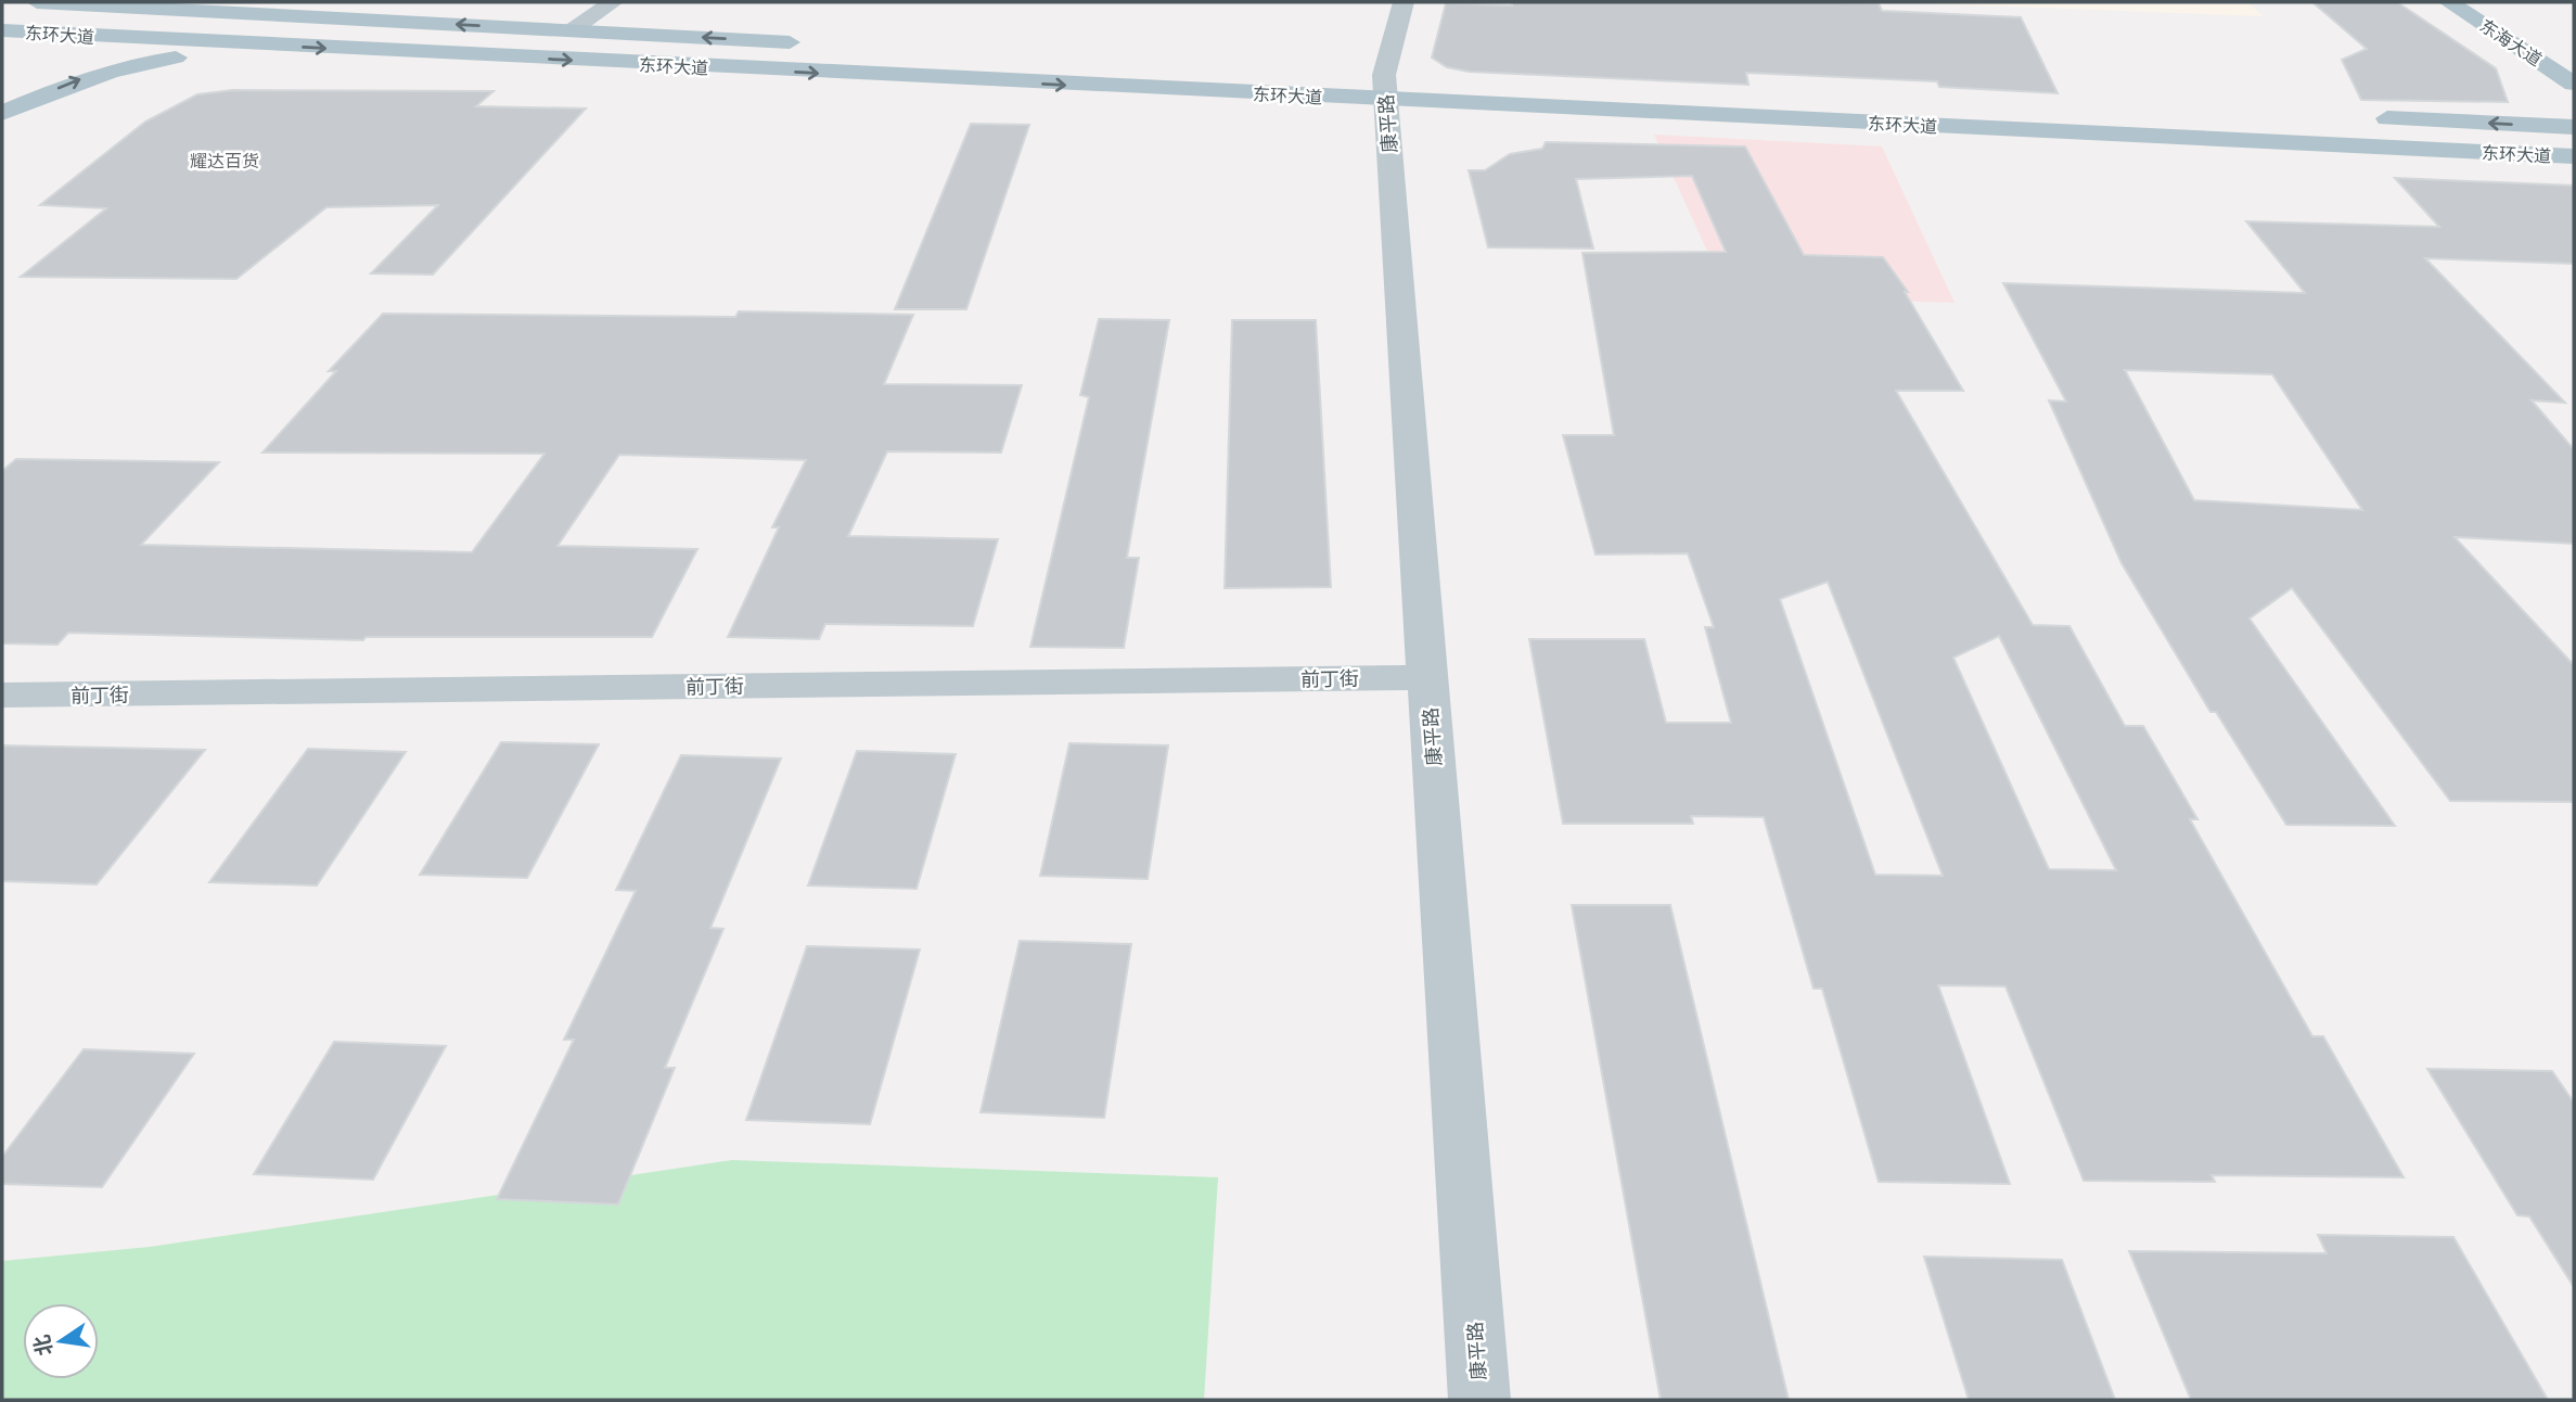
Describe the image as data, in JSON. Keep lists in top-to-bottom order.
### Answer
{
  "streets": {
    "main road": ["东环大道", "东海大道"],
    "street": ["康平路", "前丁街"]
  },
  "crossings": [
    ["东环大道", "康平路"],
    ["康平路", "前丁街"]
  ],
  "districts": ["耀达百货"],
  "north": "left"
}
